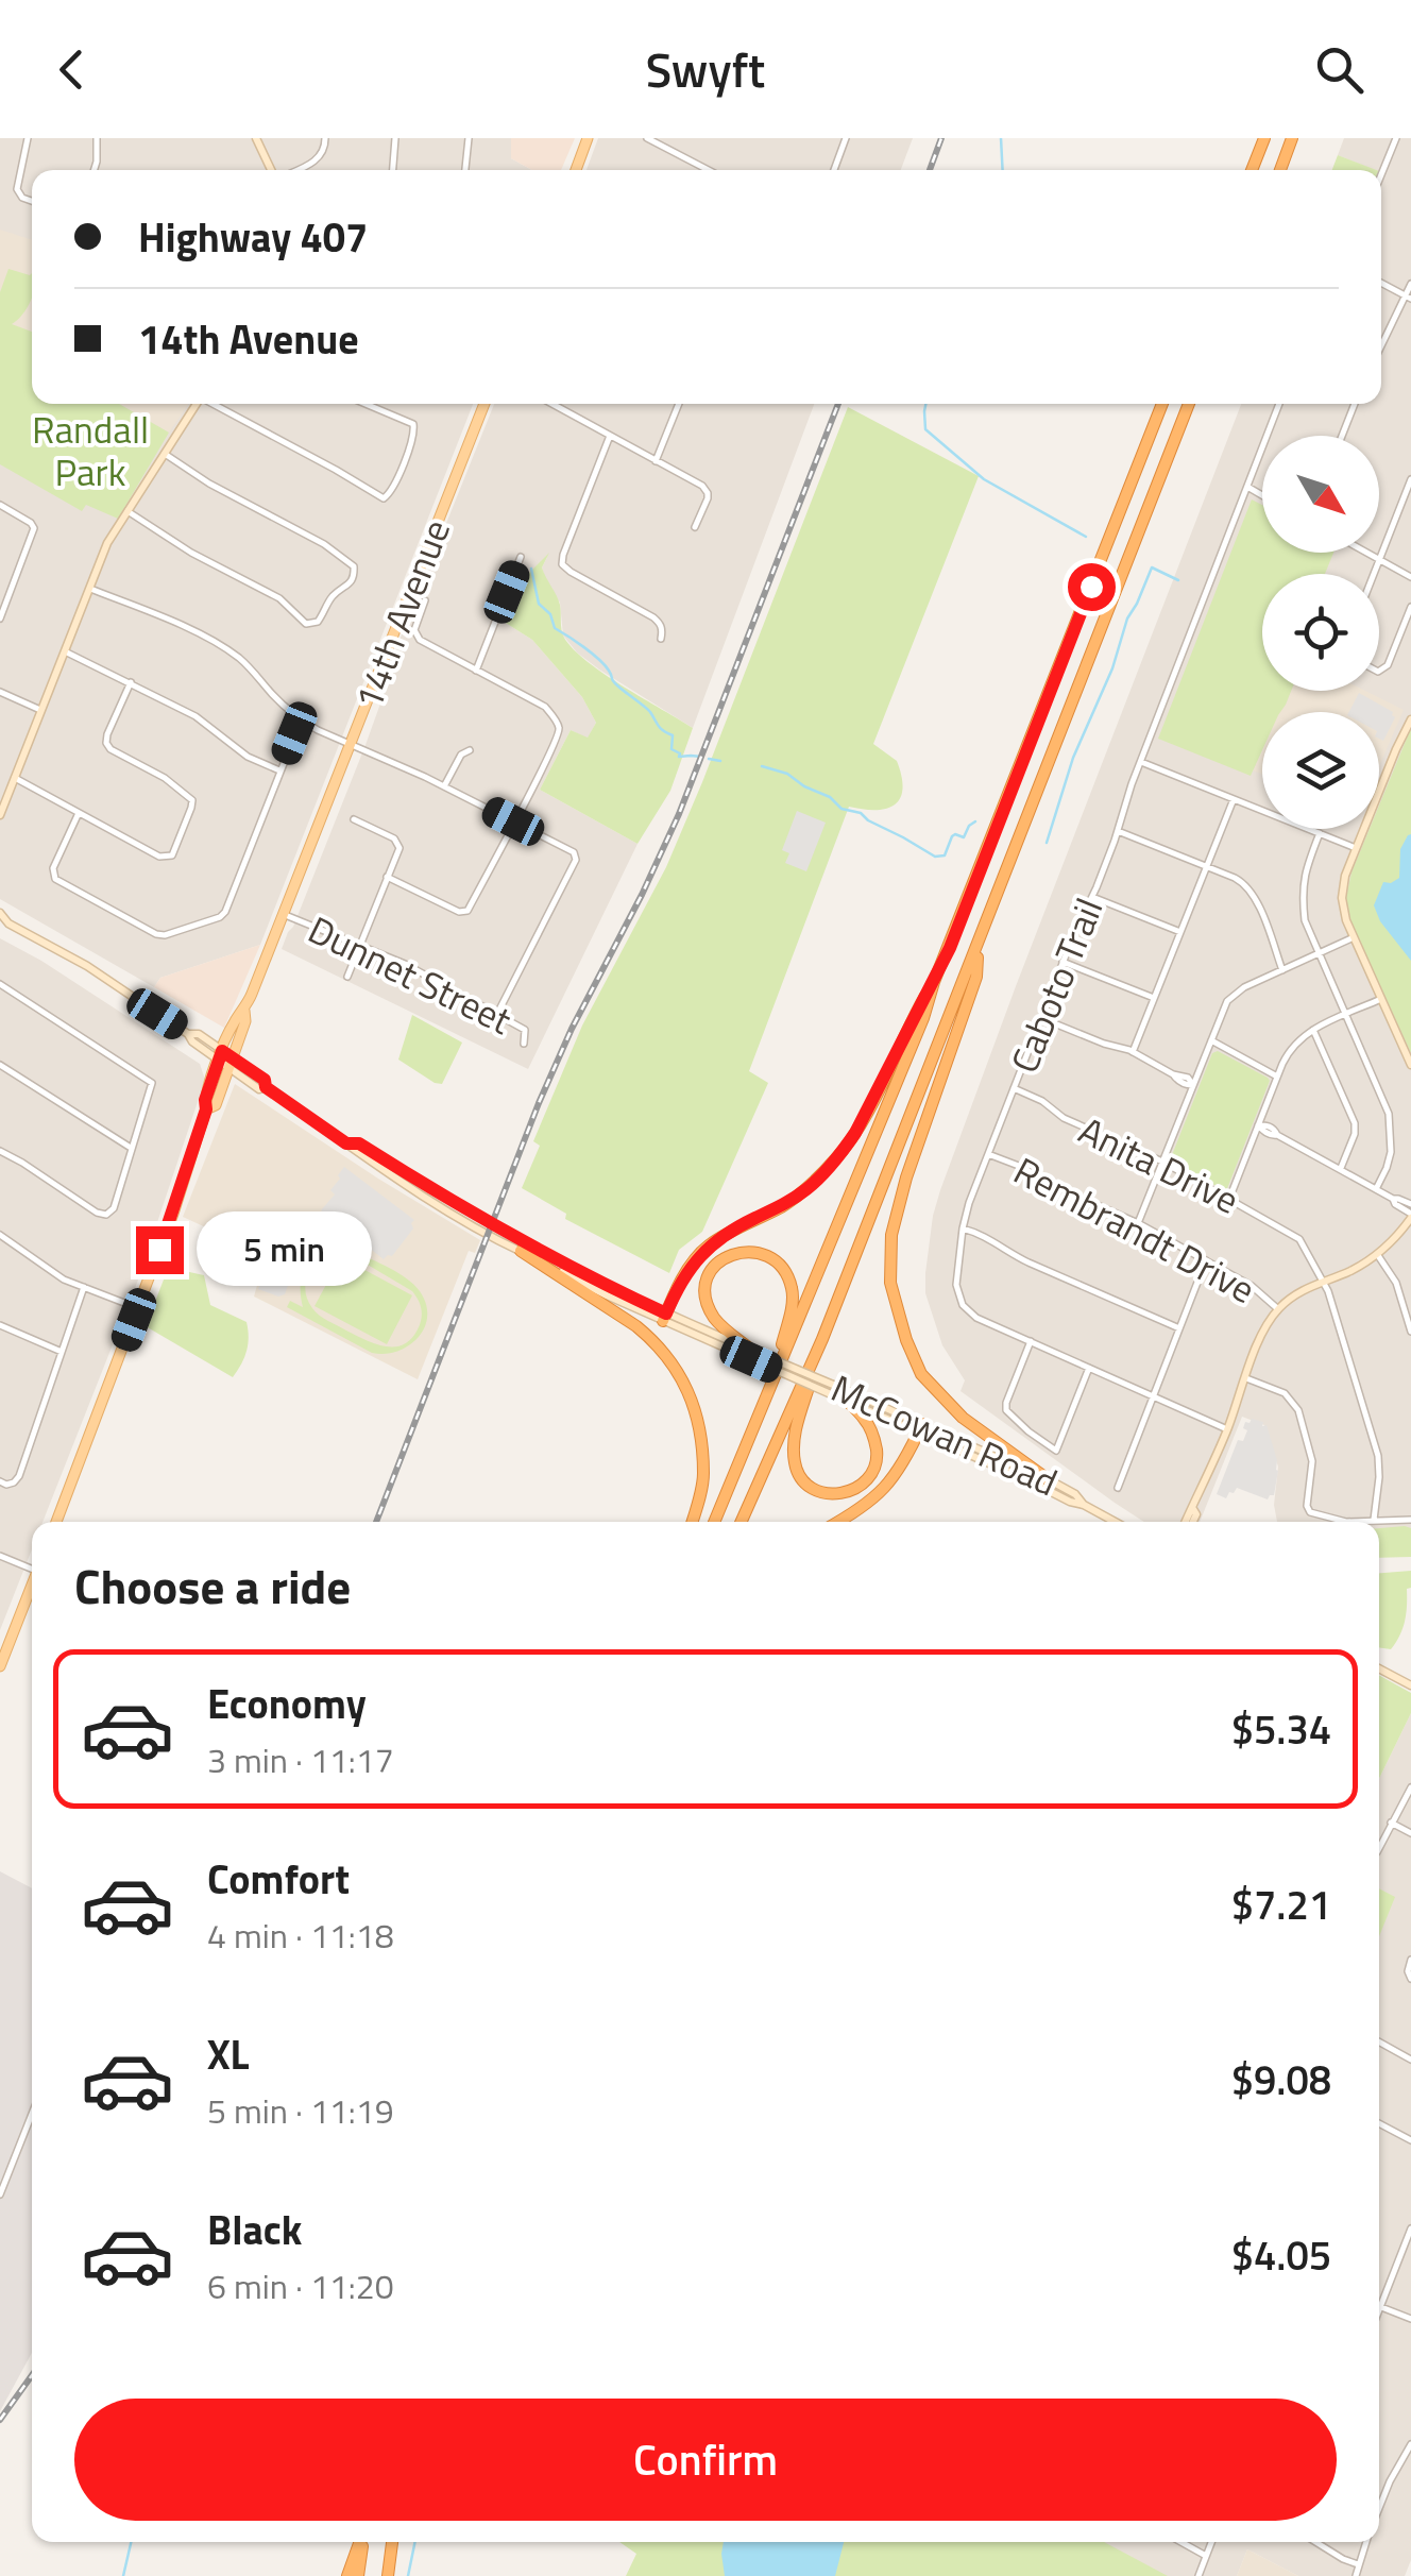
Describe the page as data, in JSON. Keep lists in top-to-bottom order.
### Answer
{
  "streets": {
    "main road": ["14th Avenue", "McCowan Road"],
    "street": [
      "Dunnet Street",
      "Caboto Trail",
      "Anita Drive",
      "Rembrandt Drive"
    ]
  },
  "crossings": [
    ["14th Avenue", "Dunnet Street"],
    ["14th Avenue", "McCowan Road"],
    ["Caboto Trail", "Anita Drive"],
    ["Caboto Trail", "Rembrandt Drive"]
  ],
  "parks": ["Randall Park"],
  "north": "bottom right",
  "page": {
    "header": "Swyft",
    "banner": ["Highway 407", "14th Avenue"],
    "bubble": "5 min",
    "heading": "Choose a ride",
    "list": [
      {
        "name": "Economy",
        "note": "3 min · 11:17",
        "value": "$5.34"
      },
      {
        "name": "Comfort",
        "note": "4 min · 11:18",
        "value": "$7.21"
      },
      {
        "name": "XL",
        "note": "5 min · 11:19",
        "value": "$9.08"
      },
      {
        "name": "Black",
        "note": "6 min · 11:20",
        "value": "$4.05"
      }
    ],
    "buttons": "Confirm"
  }
}
